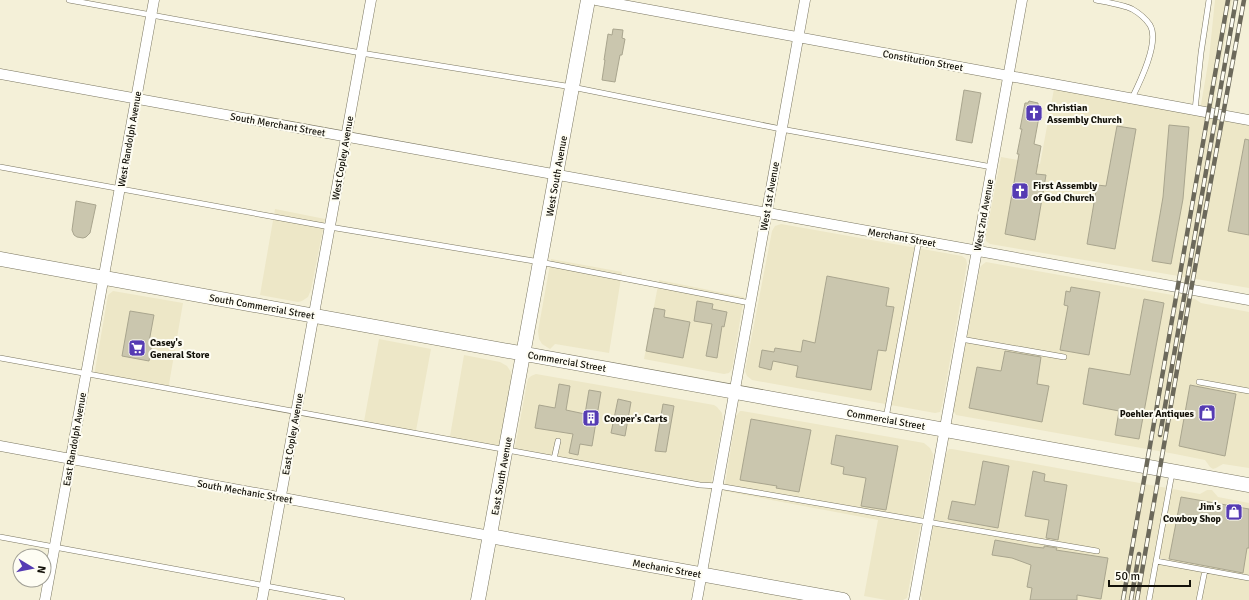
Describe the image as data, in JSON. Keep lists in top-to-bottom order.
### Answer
{
  "streets": {
    "main road": [
      "West South Avenue",
      "South Commercial Street",
      "Commercial Street",
      "East South Avenue",
      "Mechanic Street"
    ],
    "street": [
      "Constitution Street",
      "South Merchant Street",
      "West Randolph Avenue",
      "West Copley Avenue",
      "West 1st Avenue",
      "West 2nd Avenue",
      "Merchant Street",
      "East Copley Avenue",
      "East Randolph Avenue",
      "South Mechanic Street"
    ]
  },
  "crossings": [
    ["Constitution Street", "West 1st Avenue"],
    ["Constitution Street", "West 2nd Avenue"],
    ["South Merchant Street", "West Randolph Avenue"],
    ["South Merchant Street", "West Copley Avenue"],
    ["South Merchant Street", "West South Avenue"],
    ["South Merchant Street", "Merchant Street"],
    ["West Randolph Avenue", "South Commercial Street"],
    ["West Randolph Avenue", "East Randolph Avenue"],
    ["West Copley Avenue", "South Commercial Street"],
    ["West Copley Avenue", "East Copley Avenue"],
    ["West South Avenue", "Merchant Street"],
    ["West South Avenue", "South Commercial Street"],
    ["West South Avenue", "Commercial Street"],
    ["West South Avenue", "East South Avenue"],
    ["West 1st Avenue", "Merchant Street"],
    ["West 1st Avenue", "Commercial Street"],
    ["West 1st Avenue", "Mechanic Street"],
    ["West 2nd Avenue", "Merchant Street"],
    ["West 2nd Avenue", "Commercial Street"],
    ["South Commercial Street", "Commercial Street"],
    ["South Commercial Street", "East Copley Avenue"],
    ["South Commercial Street", "East Randolph Avenue"],
    ["South Commercial Street", "East South Avenue"],
    ["Commercial Street", "East South Avenue"],
    ["East Copley Avenue", "South Mechanic Street"],
    ["East Randolph Avenue", "South Mechanic Street"],
    ["East South Avenue", "South Mechanic Street"],
    ["East South Avenue", "Mechanic Street"],
    ["South Mechanic Street", "Mechanic Street"]
  ],
  "places": {
    "church": ["Christian Assembly Church", "First Assembly of God Church"],
    "supermarket": ["Casey's General Store"],
    "shop": ["Poehler Antiques", "Jim's Cowboy Shop"],
    "building": ["Cooper's Carts"]
  },
  "scale_bar": "50 m",
  "north": "right"
}
